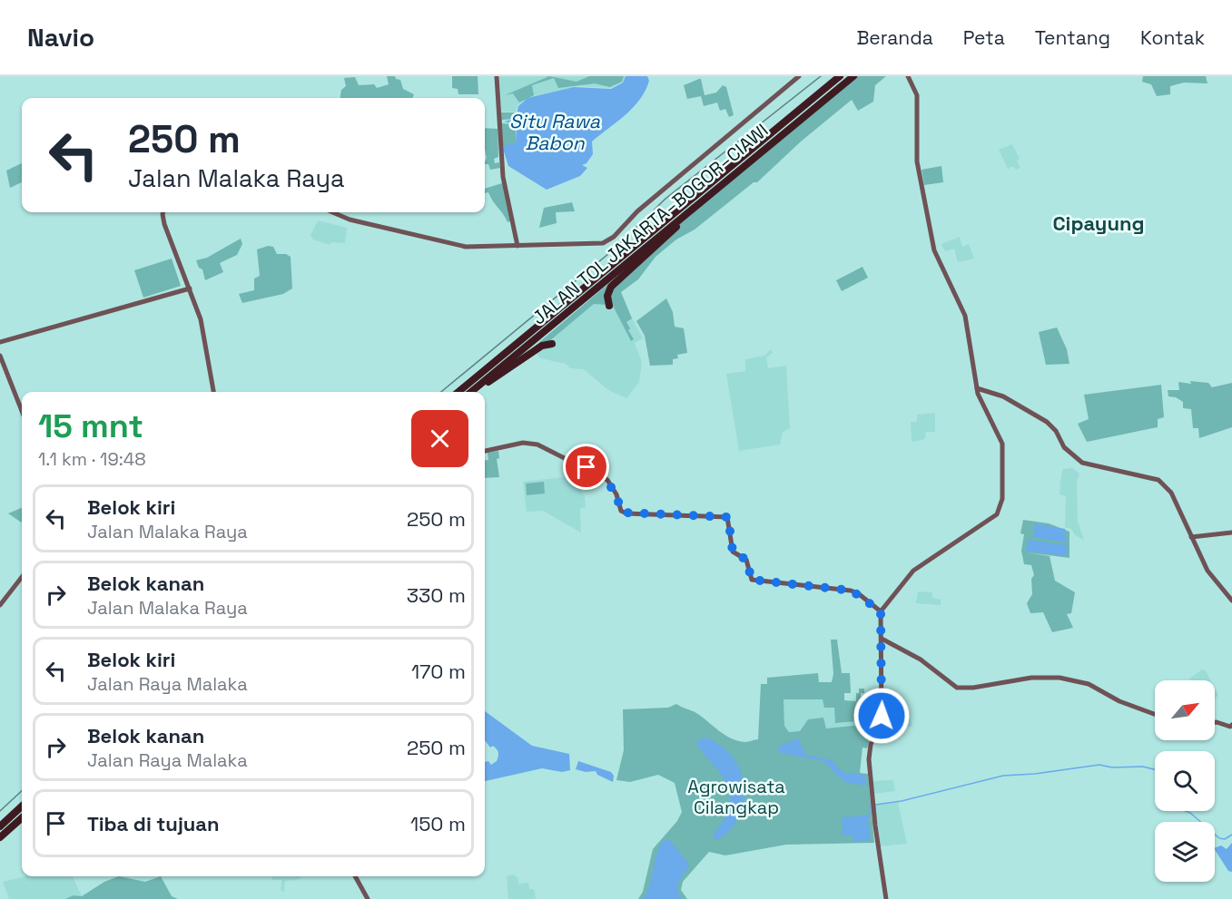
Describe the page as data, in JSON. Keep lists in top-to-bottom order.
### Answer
{
  "streets": {
    "highway": ["JALAN TOL JAKARTA–BOGOR–CIAWI"]
  },
  "districts": ["Cipayung"],
  "water": ["Situ Rawa Babon"],
  "parks": ["Agrowisata Cilangkap"],
  "north": "top right",
  "page": {
    "header": "Navio",
    "nav": [
      "Beranda",
      "Peta",
      "Tentang",
      "Kontak"
    ],
    "turn": ["250 m", "Jalan Malaka Raya"],
    "heading": ["15 mnt", "1.1 km · 19:48"],
    "list": [
      {
        "name": "Belok kiri",
        "note": "Jalan Malaka Raya",
        "value": "250 m"
      },
      {
        "name": "Belok kanan",
        "note": "Jalan Malaka Raya",
        "value": "330 m"
      },
      {
        "name": "Belok kiri",
        "note": "Jalan Raya Malaka",
        "value": "170 m"
      },
      {
        "name": "Belok kanan",
        "note": "Jalan Raya Malaka",
        "value": "250 m"
      },
      {
        "name": "Tiba di tujuan",
        "value": "150 m"
      }
    ]
  }
}
